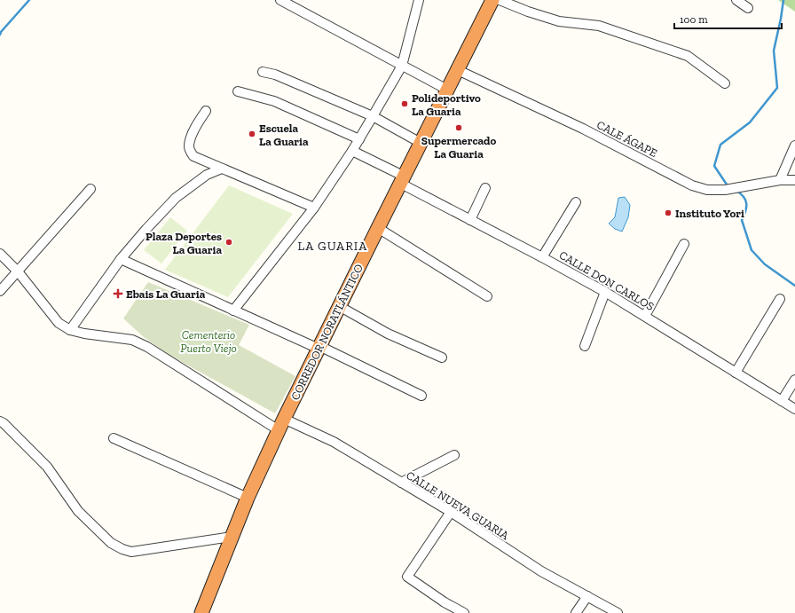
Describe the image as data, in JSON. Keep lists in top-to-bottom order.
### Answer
{
  "streets": {
    "highway": ["CORREDOR NORATLÁNTICO"],
    "street": ["CALE ÁGAPE", "CALLE DON CARLOS", "CALLE NUEVA GUARIA"]
  },
  "crossings": [
    ["CALE ÁGAPE", "CORREDOR NORATLÁNTICO"],
    ["CALLE DON CARLOS", "CORREDOR NORATLÁNTICO"],
    ["CORREDOR NORATLÁNTICO", "CALLE NUEVA GUARIA"]
  ],
  "districts": ["LA GUARIA"],
  "parks": ["Cementerio Puerto Viejo"],
  "places": {
    "other": [
      "Polideportivo La Guaria",
      "Supermercado La Guaria",
      "Escuela La Guaria",
      "Instituto Yori",
      "Plaza Deportes La Guaria"
    ],
    "health": ["Ebais La Guaria"]
  },
  "scale_bar": "100 m"
}
